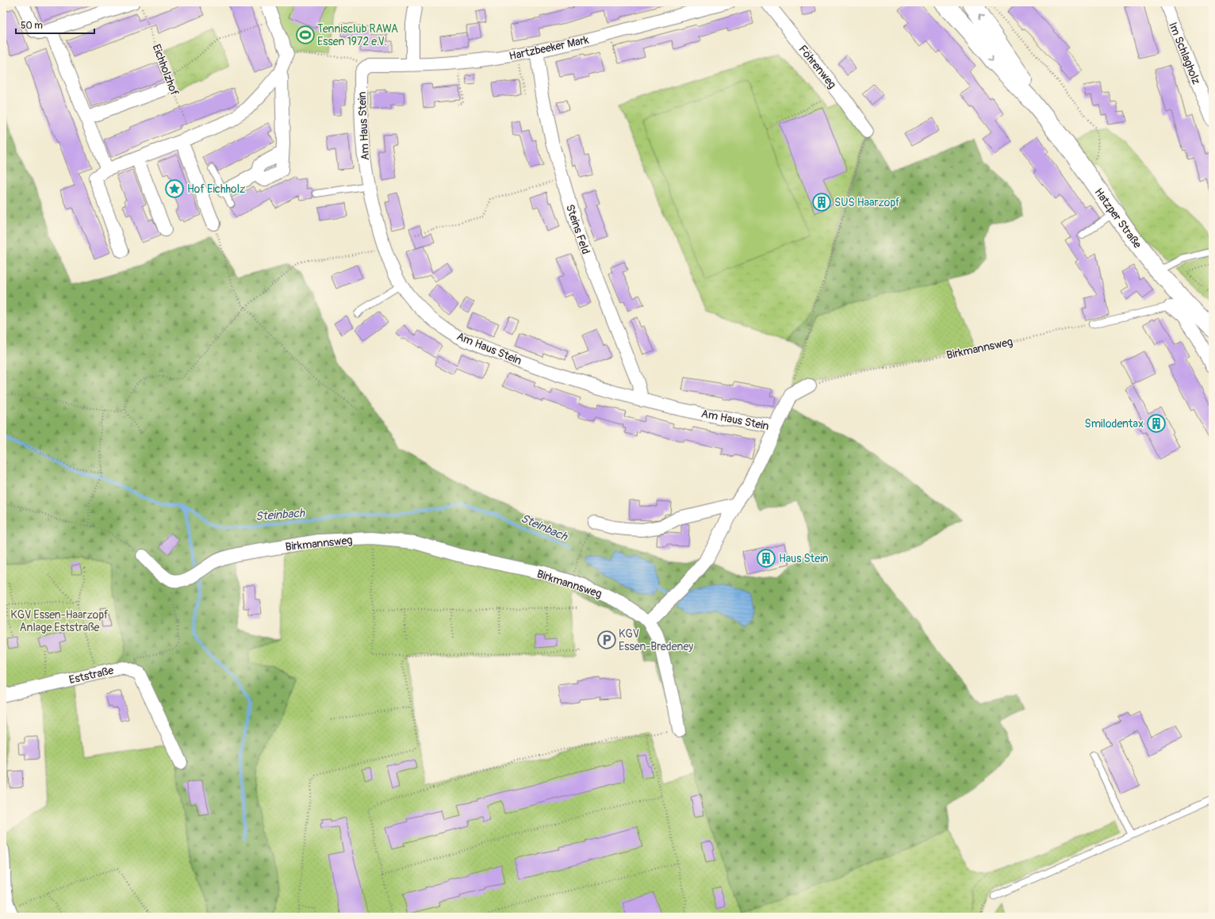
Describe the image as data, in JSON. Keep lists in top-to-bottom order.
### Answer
{
  "streets": {
    "main road": ["Hatzper Straße"],
    "street": [
      "Hartzbeeker Mark",
      "Im Schlagholz",
      "Föhrenweg",
      "Eichholzhof",
      "Am Haus Stein",
      "Steins Feld",
      "Birkmannsweg",
      "Eststraße"
    ]
  },
  "crossings": [
    ["Hartzbeeker Mark", "Am Haus Stein"],
    ["Hartzbeeker Mark", "Steins Feld"],
    ["Am Haus Stein", "Steins Feld"]
  ],
  "water": ["Steinbach"],
  "parks": ["KGV Essen-Haarzopf Anlage Eststraße"],
  "places": {
    "sports": ["Tennisclub RAWA Essen 1972 e.V."],
    "place": ["Hof Eichholz"],
    "building": ["SUS Haarzopf", "Smilodentax", "Haus Stein"],
    "parking": ["KGV Essen-Bredeney"]
  },
  "scale_bar": "50 m"
}
